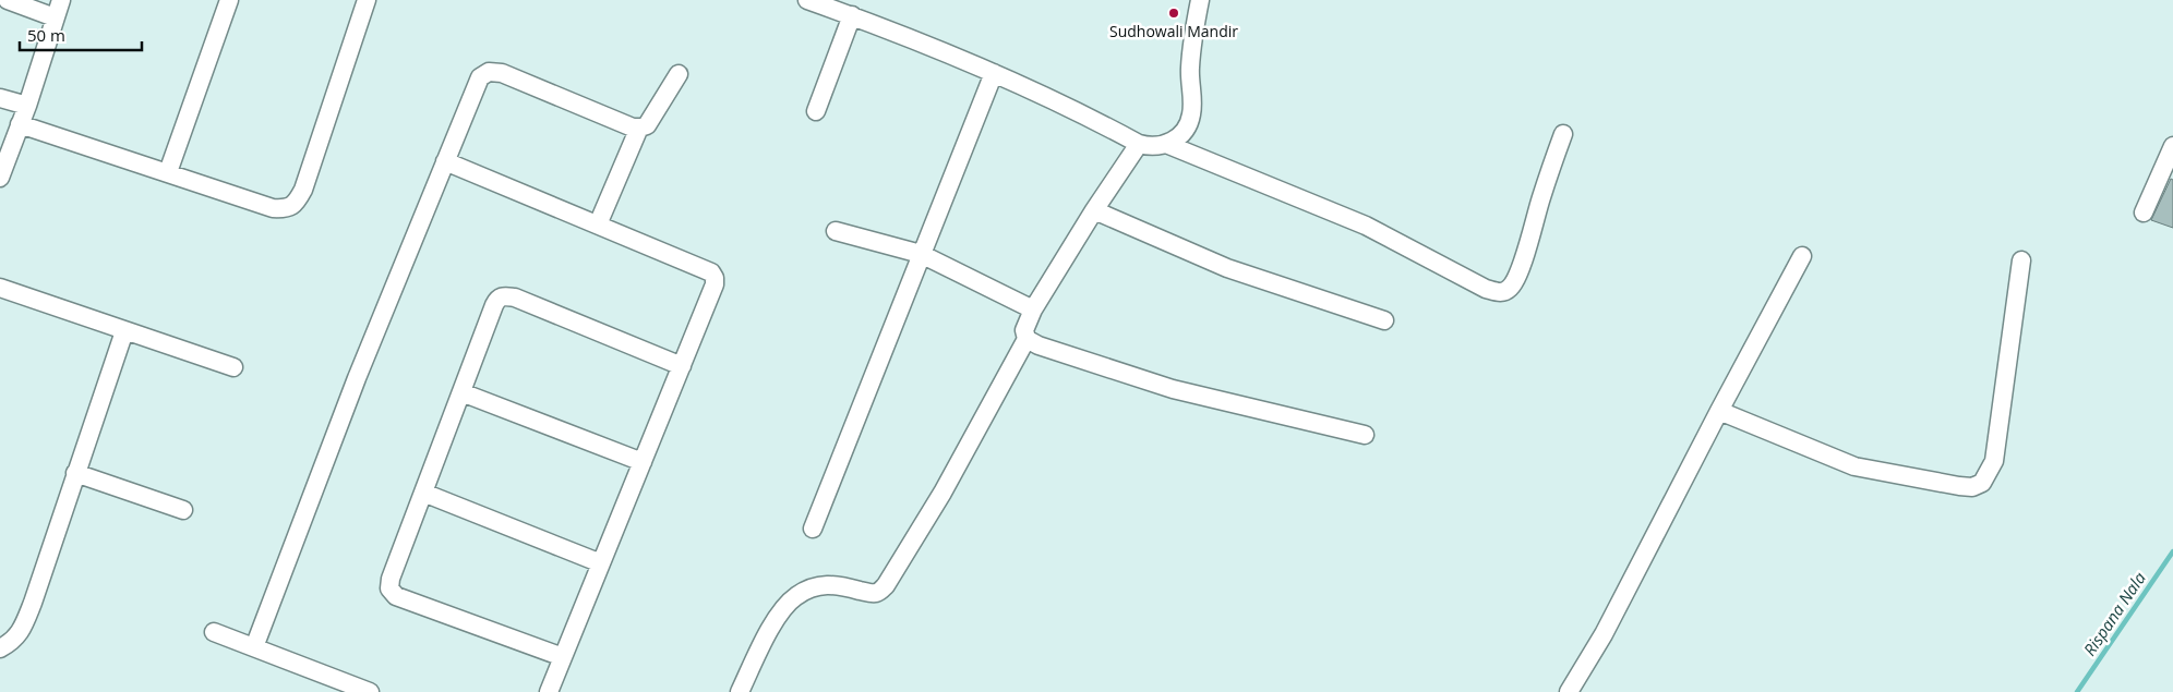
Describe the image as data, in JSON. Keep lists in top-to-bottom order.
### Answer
{
  "water": ["Rispana Nala"],
  "places": ["Sudhowali Mandir"],
  "scale_bar": "50 m"
}
